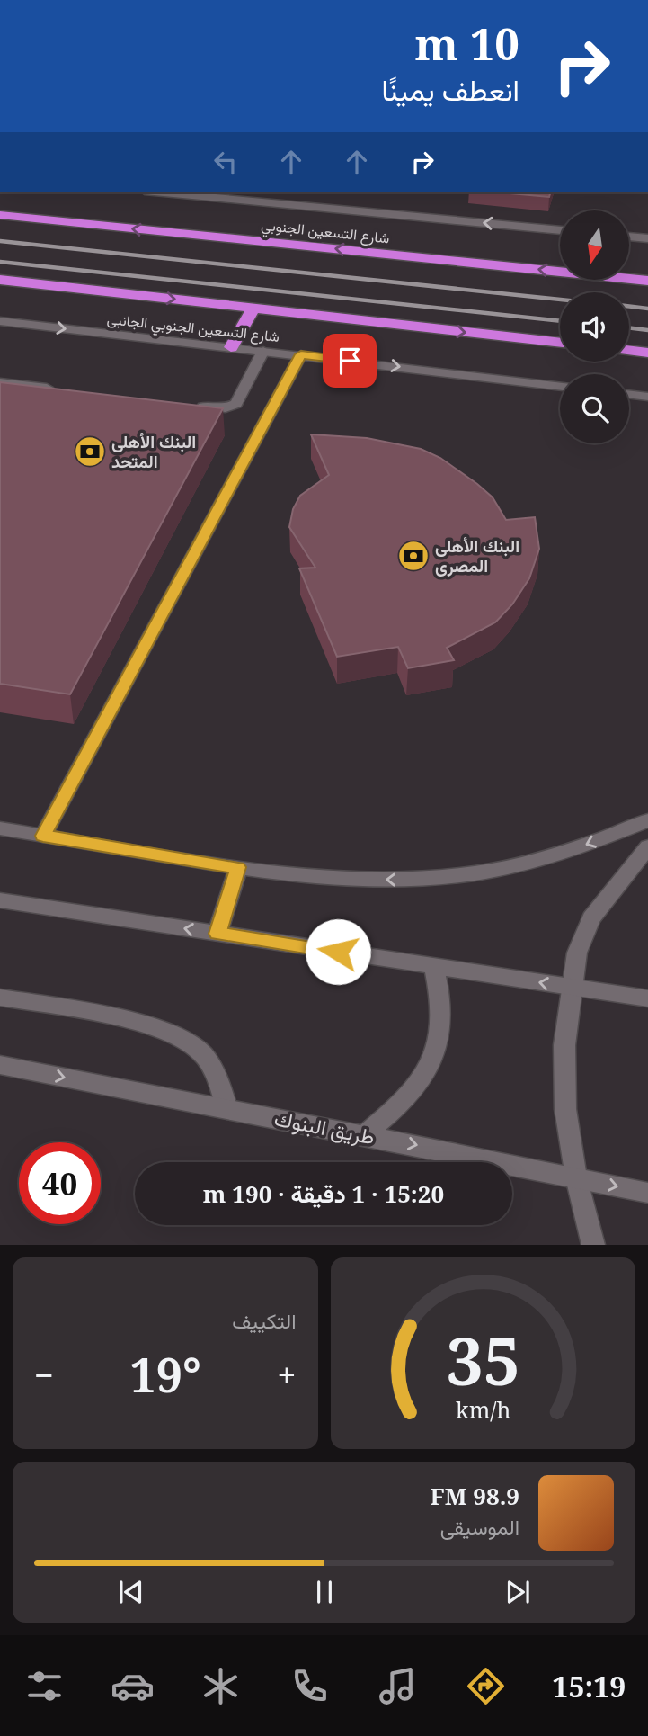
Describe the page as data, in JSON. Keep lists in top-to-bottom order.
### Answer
{
  "streets": {
    "highway": ["شارع التسعين الجنوبي"],
    "street": ["شارع التسعين الجنوبي الجانبى", "طريق البنوك"]
  },
  "one_way": ["شارع التسعين الجنوبي الجانبى", "طريق البنوك"],
  "places": {
    "bank": ["البنك الأهلى المتحد", "البنك الأهلى المصرى"]
  },
  "north": "bottom",
  "page": {
    "turn": ["10 m", "انعطف يمينًا"],
    "limit": "40",
    "trip": "15:20 · 1 دقيقة · 190 m",
    "tile": "التكييف",
    "heat": ["−", "19°", "+"],
    "song": ["98.9 FM", "الموسيقى"],
    "tabs": "15:19",
    "gauge": ["35", "km/h"]
  }
}
